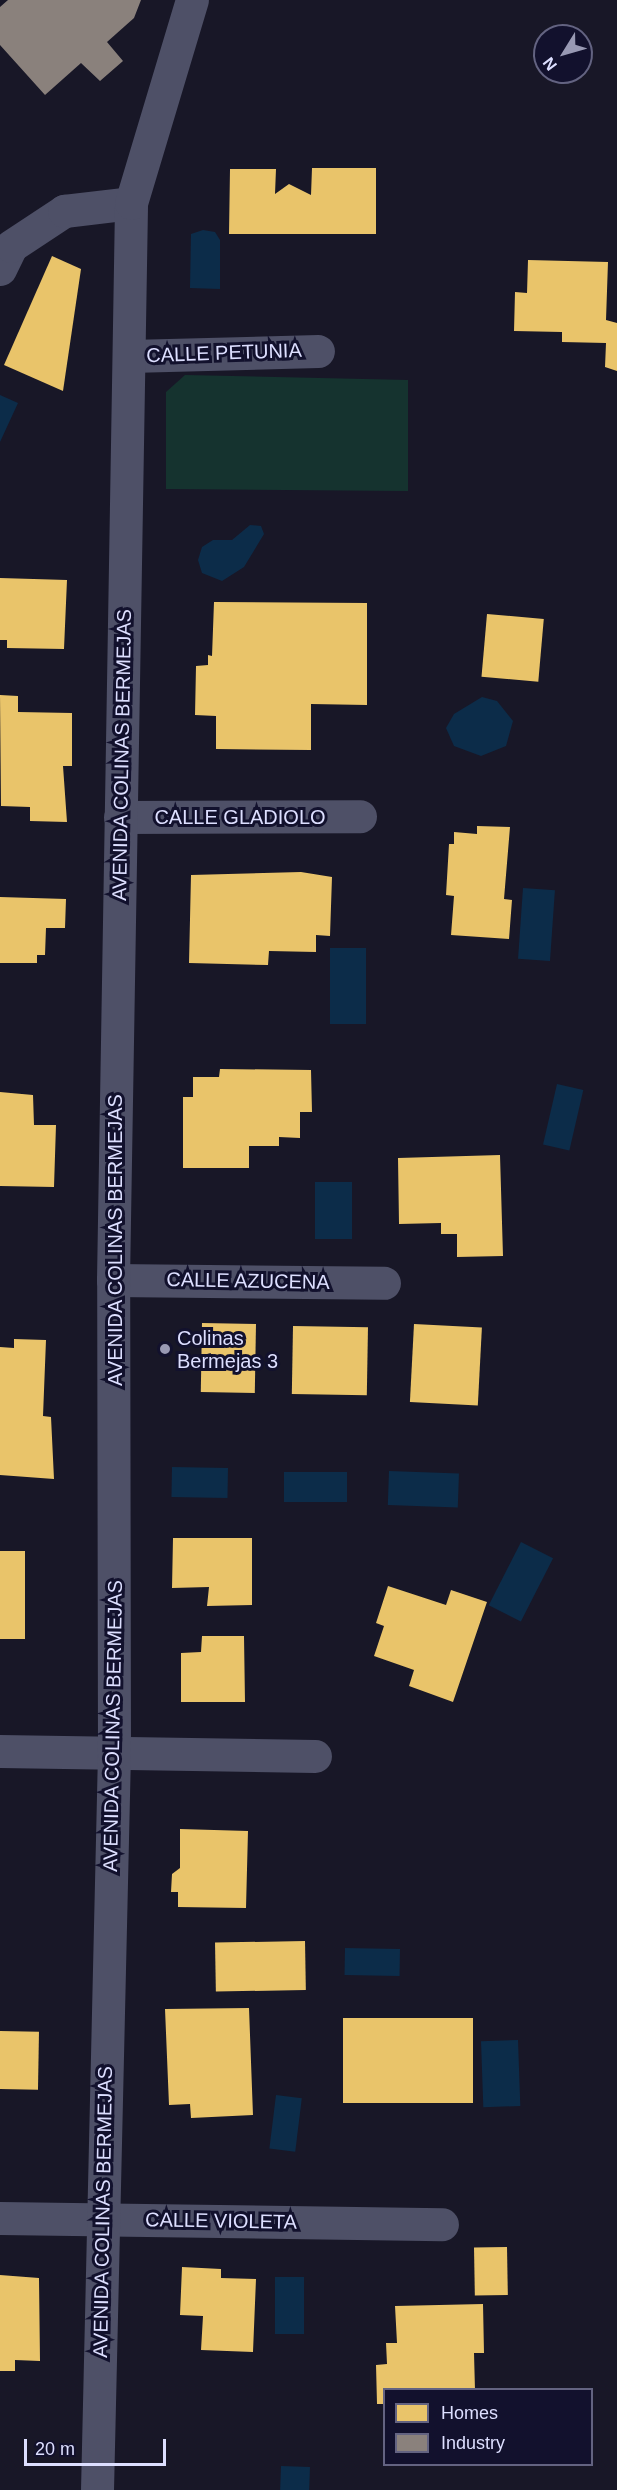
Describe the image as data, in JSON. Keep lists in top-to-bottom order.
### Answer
{
  "streets": {
    "street": [
      "CALLE PETUNIA",
      "AVENIDA COLINAS BERMEJAS",
      "CALLE GLADIOLO",
      "CALLE AZUCENA",
      "CALLE VIOLETA"
    ]
  },
  "crossings": [
    ["CALLE PETUNIA", "AVENIDA COLINAS BERMEJAS"],
    ["AVENIDA COLINAS BERMEJAS", "CALLE GLADIOLO"],
    ["AVENIDA COLINAS BERMEJAS", "CALLE AZUCENA"],
    ["AVENIDA COLINAS BERMEJAS", "CALLE VIOLETA"]
  ],
  "places": ["Colinas Bermejas 3"],
  "legend": ["Homes", "Industry"],
  "scale_bar": "20 m",
  "north": "bottom left"
}
